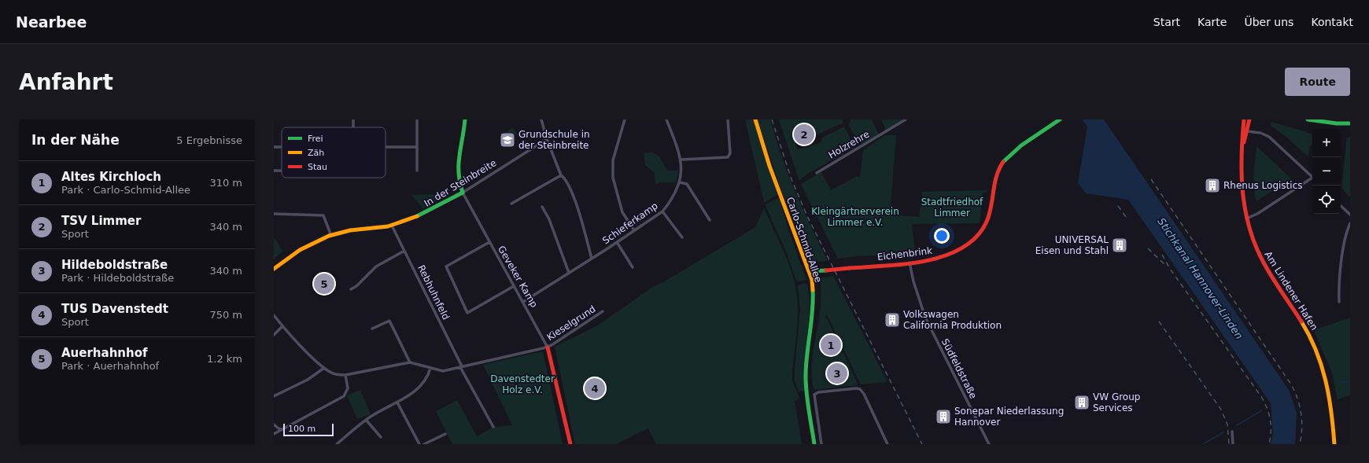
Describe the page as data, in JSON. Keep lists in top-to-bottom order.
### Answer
{
  "streets": {
    "street": [
      "Holzrehre",
      "In der Steinbreite",
      "Schieferkamp",
      "Carlo-Schmid-Allee",
      "Eichenbrink",
      "Geveker Kamp",
      "Am Lindener Hafen",
      "Rebhuhnfeld",
      "Kieselgrund",
      "Südfeldstraße"
    ]
  },
  "crossings": [
    ["In der Steinbreite", "Geveker Kamp"],
    ["In der Steinbreite", "Rebhuhnfeld"],
    ["Schieferkamp", "Geveker Kamp"],
    ["Carlo-Schmid-Allee", "Eichenbrink"],
    ["Eichenbrink", "Südfeldstraße"],
    ["Geveker Kamp", "Kieselgrund"]
  ],
  "water": ["Stichkanal Hannover-Linden"],
  "parks": ["Stadtfriedhof Limmer", "Kleingärtnerverein Limmer e.V.", "Davenstedter Holz e.V."],
  "places": {
    "school or university": ["Grundschule in der Steinbreite"],
    "building": [
      "Rhenus Logistics",
      "UNIVERSAL Eisen und Stahl",
      "Volkswagen California Produktion",
      "VW Group Services",
      "Sonepar Niederlassung Hannover"
    ]
  },
  "legend": ["Frei", "Zäh", "Stau"],
  "scale_bar": "100 m",
  "page": {
    "header": "Nearbee",
    "nav": [
      "Start",
      "Karte",
      "Über uns",
      "Kontakt"
    ],
    "buttons": "Route",
    "title": "Anfahrt",
    "heading": ["In der Nähe", "5 Ergebnisse"],
    "pins": [
      "2",
      "5",
      "1",
      "3",
      "4"
    ],
    "map_buttons": ["+", "−"],
    "list": [
      {
        "mark": "1",
        "name": "Altes Kirchloch",
        "note": "Park · Carlo-Schmid-Allee",
        "value": "310 m"
      },
      {
        "mark": "2",
        "name": "TSV Limmer",
        "note": "Sport",
        "value": "340 m"
      },
      {
        "mark": "3",
        "name": "Hildeboldstraße",
        "note": "Park · Hildeboldstraße",
        "value": "340 m"
      },
      {
        "mark": "4",
        "name": "TUS Davenstedt",
        "note": "Sport",
        "value": "750 m"
      },
      {
        "mark": "5",
        "name": "Auerhahnhof",
        "note": "Park · Auerhahnhof",
        "value": "1.2 km"
      }
    ],
    "scale": "100 m"
  }
}
